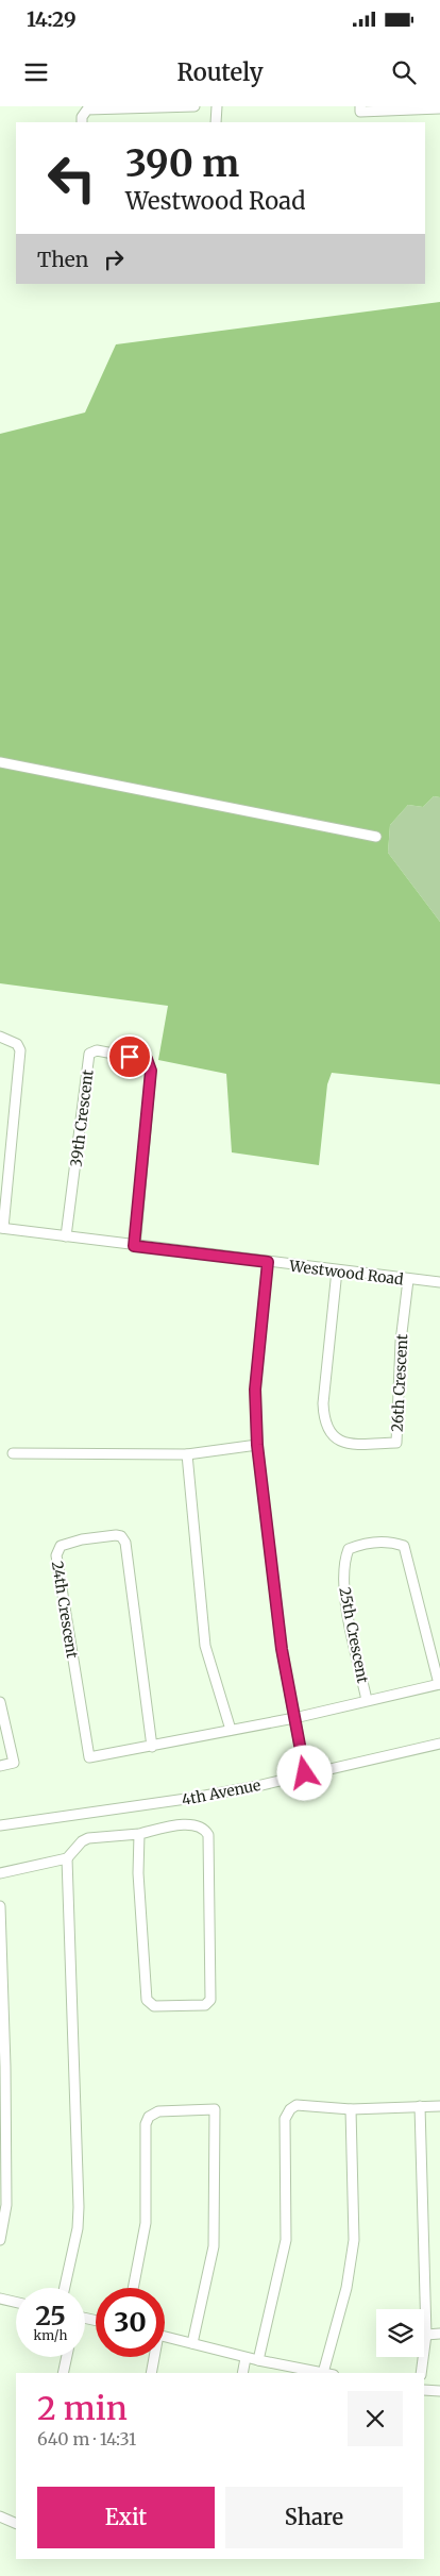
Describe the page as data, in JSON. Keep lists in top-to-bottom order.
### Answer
{
  "streets": {
    "street": [
      "39th Crescent",
      "Westwood Road",
      "26th Crescent",
      "24th Crescent",
      "25th Crescent",
      "4th Avenue"
    ]
  },
  "crossings": [
    ["39th Crescent", "Westwood Road"],
    ["Westwood Road", "26th Crescent"]
  ],
  "page": {
    "status": "14:29",
    "header": "Routely",
    "turn": ["390 m", "Westwood Road"],
    "then": "Then",
    "speed": "25 km/h",
    "limit": "30",
    "heading": ["2 min", "640 m · 14:31"],
    "buttons": ["Exit", "Share"]
  }
}
